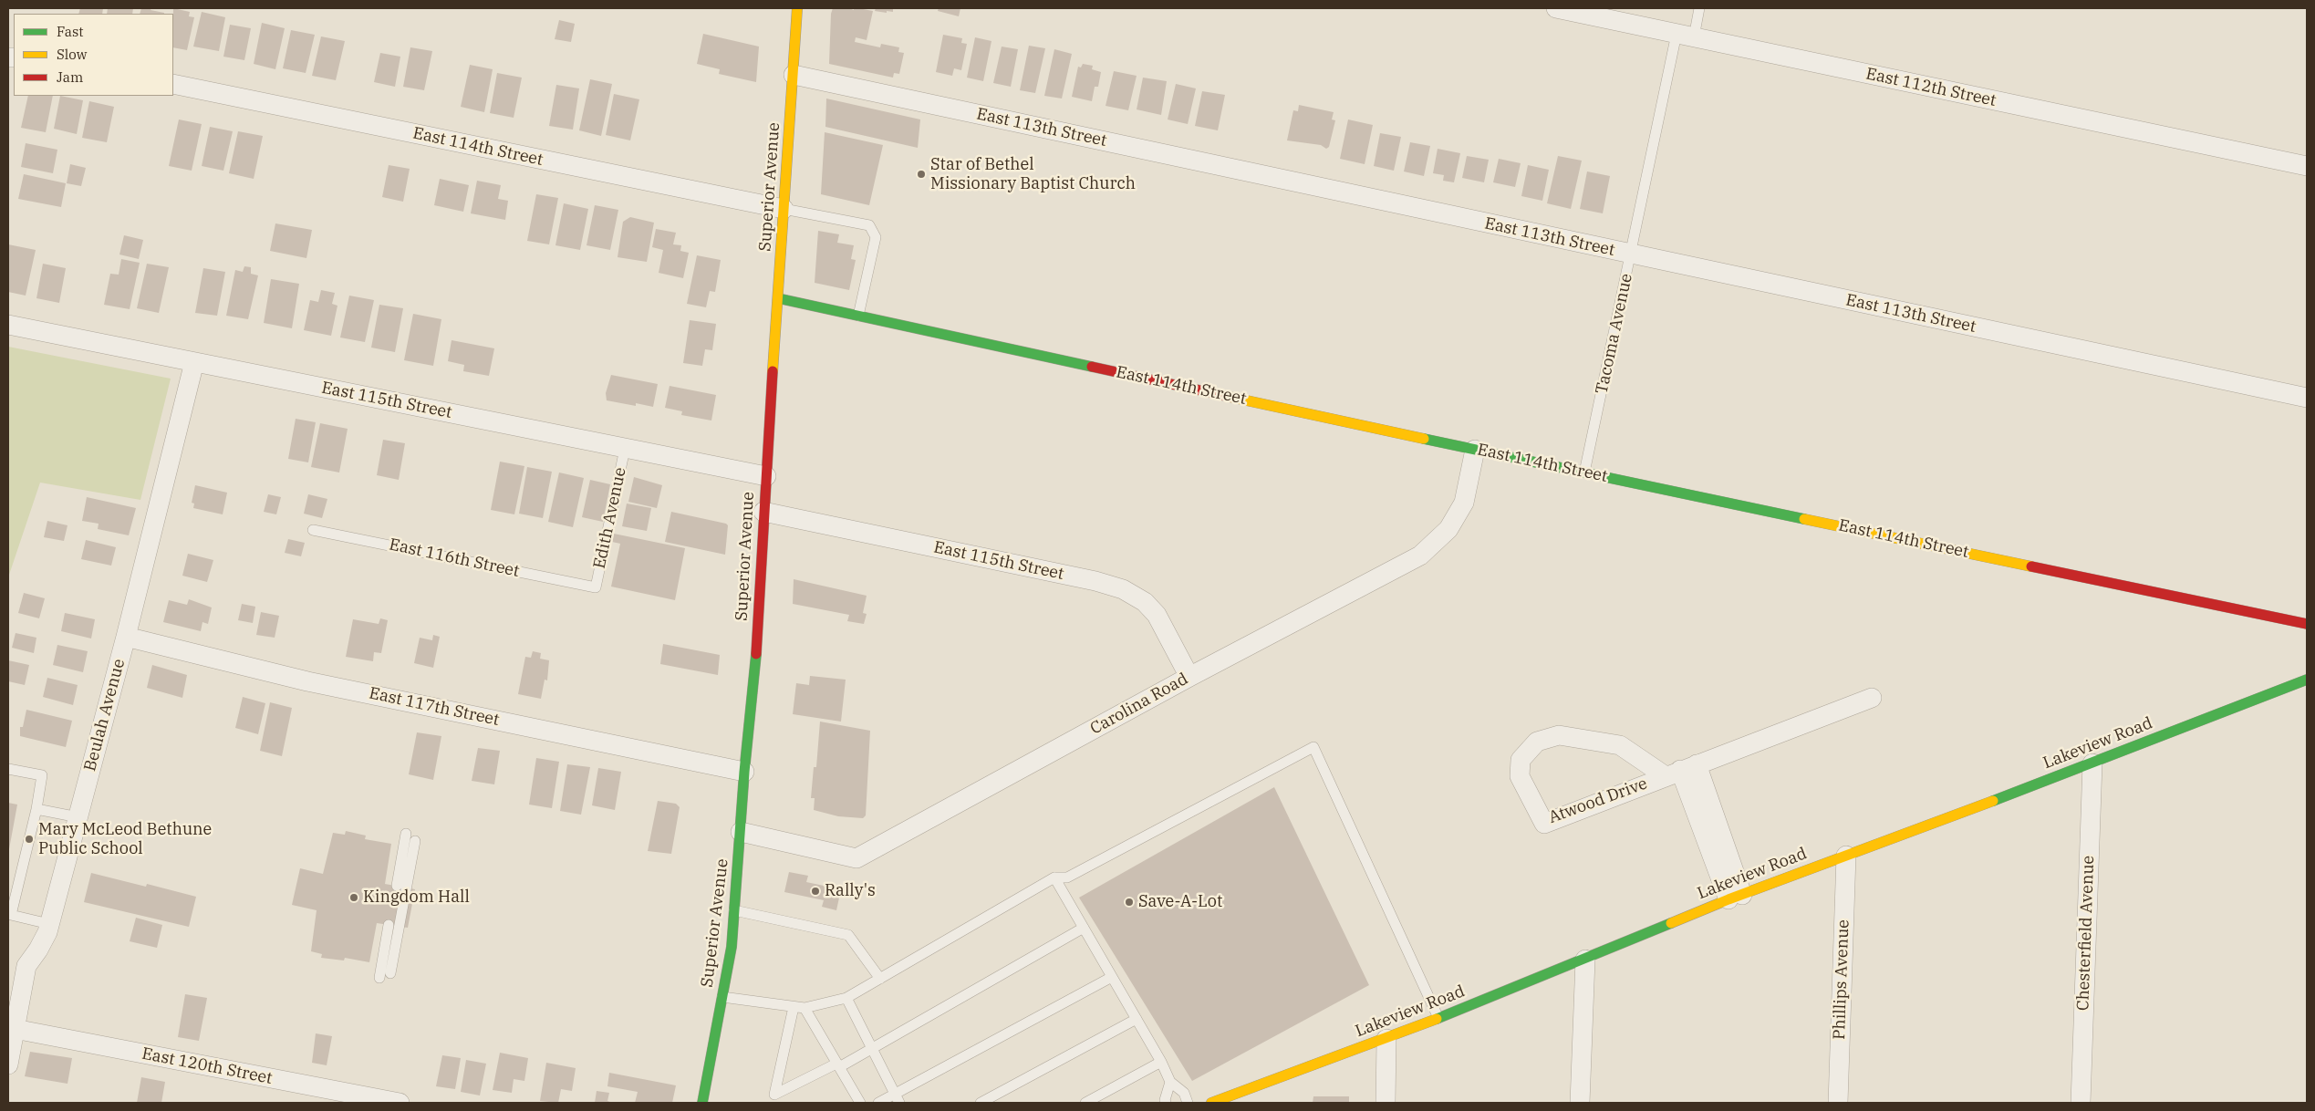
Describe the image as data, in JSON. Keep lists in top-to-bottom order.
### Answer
{
  "streets": {
    "street": [
      "East 112th Street",
      "East 113th Street",
      "East 114th Street",
      "Superior Avenue",
      "East 115th Street",
      "Carolina Road",
      "East 117th Street",
      "Beulah Avenue",
      "Lakeview Road",
      "Atwood Drive",
      "Chesterfield Avenue",
      "Phillips Avenue",
      "East 120th Street"
    ],
    "lane": ["Tacoma Avenue", "Edith Avenue", "East 116th Street"]
  },
  "crossings": [
    ["East 112th Street", "Tacoma Avenue"],
    ["East 113th Street", "Superior Avenue"],
    ["East 113th Street", "Tacoma Avenue"],
    ["East 114th Street", "Superior Avenue"],
    ["East 114th Street", "Tacoma Avenue"],
    ["East 114th Street", "Carolina Road"],
    ["Superior Avenue", "East 115th Street"],
    ["Superior Avenue", "Carolina Road"],
    ["Superior Avenue", "East 117th Street"],
    ["East 115th Street", "Edith Avenue"],
    ["East 115th Street", "Carolina Road"],
    ["East 115th Street", "Beulah Avenue"],
    ["Edith Avenue", "East 116th Street"],
    ["East 117th Street", "Beulah Avenue"],
    ["Beulah Avenue", "East 120th Street"],
    ["Lakeview Road", "Chesterfield Avenue"],
    ["Lakeview Road", "Phillips Avenue"]
  ],
  "places": [
    "Star of Bethel Missionary Baptist Church",
    "Mary McLeod Bethune Public School",
    "Rally's",
    "Kingdom Hall",
    "Save-A-Lot"
  ],
  "legend": ["Fast", "Slow", "Jam"]
}
